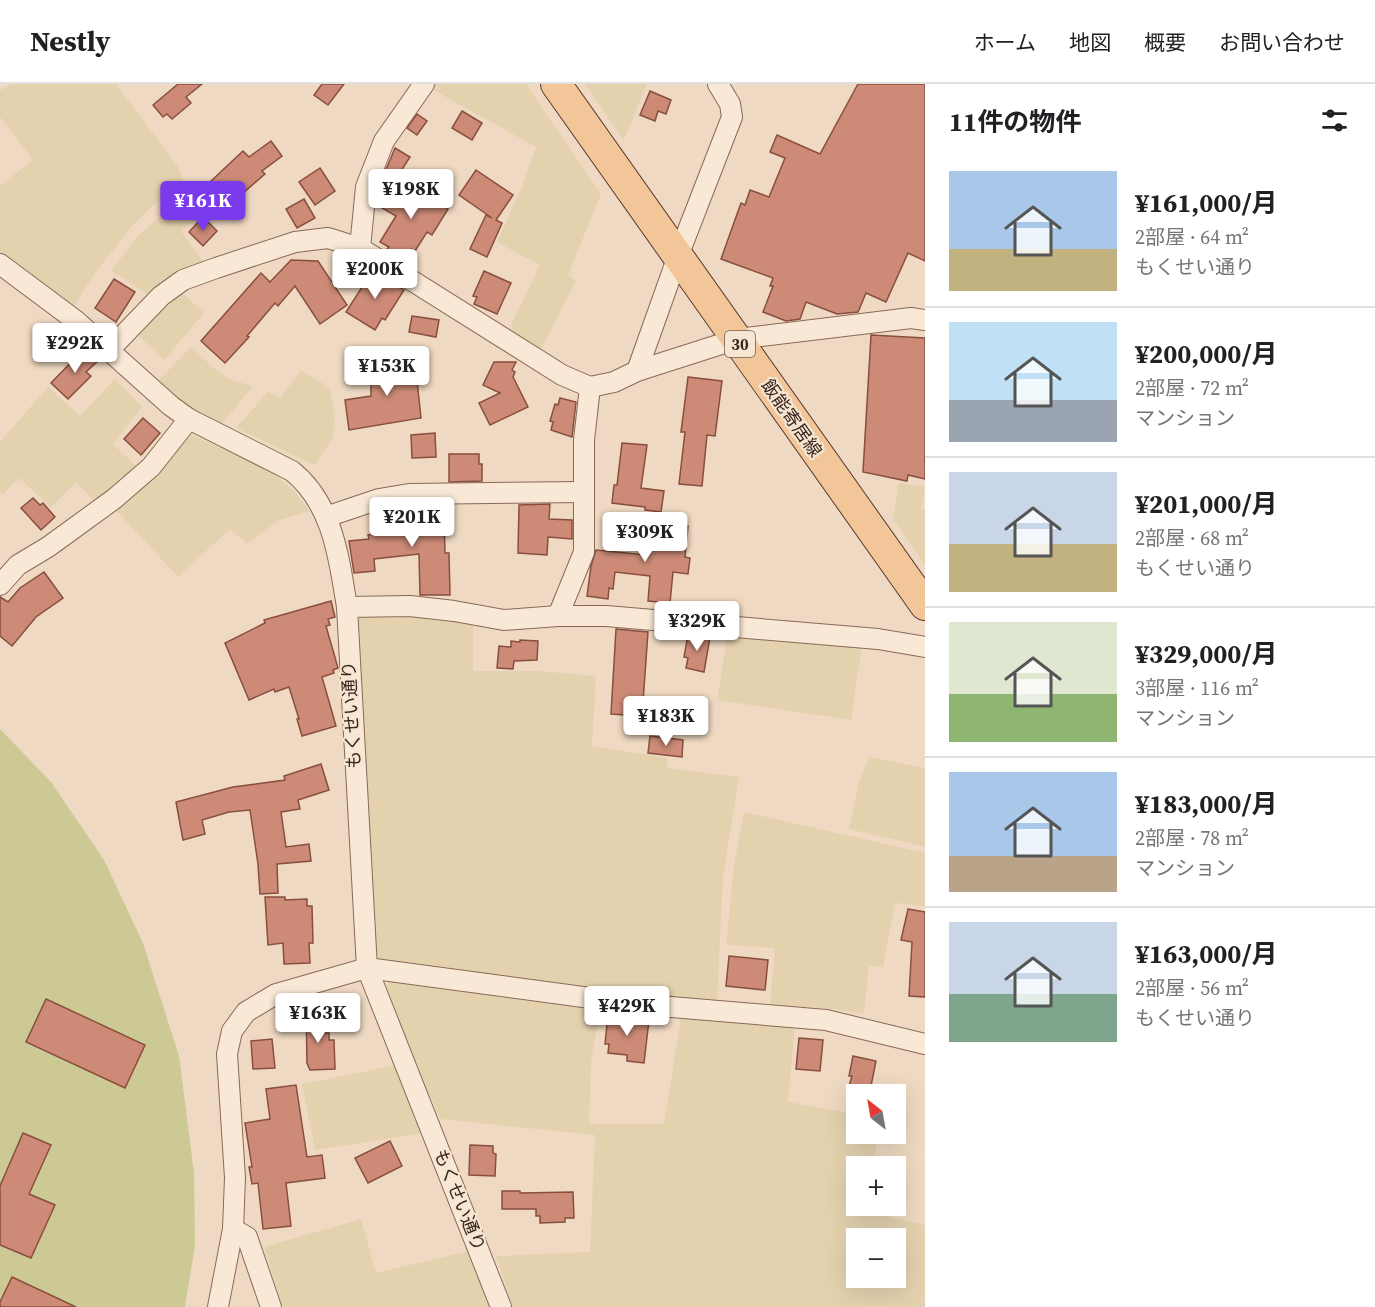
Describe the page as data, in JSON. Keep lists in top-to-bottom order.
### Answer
{
  "streets": {
    "main road": ["30", "飯能寄居線"],
    "street": ["もくせい通り"]
  },
  "north": "top left",
  "page": {
    "header": "Nestly",
    "nav": [
      "ホーム",
      "地図",
      "概要",
      "お問い合わせ"
    ],
    "heading": "11件の物件",
    "list": [
      {
        "name": "¥161,000/月",
        "note": "2部屋 · 64 m² · もくせい通り"
      },
      {
        "name": "¥200,000/月",
        "note": "2部屋 · 72 m² · マンション"
      },
      {
        "name": "¥201,000/月",
        "note": "2部屋 · 68 m² · もくせい通り"
      },
      {
        "name": "¥329,000/月",
        "note": "3部屋 · 116 m² · マンション"
      },
      {
        "name": "¥183,000/月",
        "note": "2部屋 · 78 m² · マンション"
      },
      {
        "name": "¥163,000/月",
        "note": "2部屋 · 56 m² · もくせい通り"
      }
    ],
    "price": [
      "¥198K",
      "¥161K",
      "¥200K",
      "¥292K",
      "¥153K",
      "¥201K",
      "¥309K",
      "¥329K",
      "¥183K",
      "¥429K",
      "¥163K"
    ],
    "map_buttons": ["+", "−"]
  }
}
